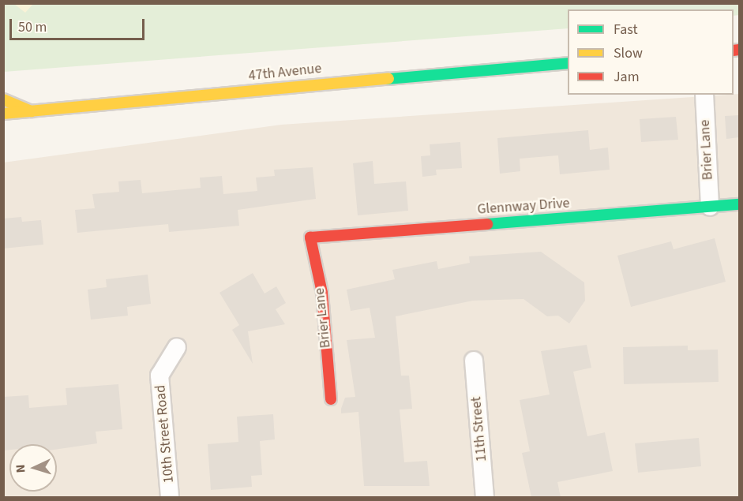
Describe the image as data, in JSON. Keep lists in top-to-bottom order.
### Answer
{
  "streets": {
    "main road": ["47th Avenue", "Brier Lane", "Glennway Drive"],
    "street": ["11th Street", "10th Street Road"]
  },
  "crossings": [
    ["Brier Lane", "Glennway Drive"]
  ],
  "legend": ["Fast", "Slow", "Jam"],
  "scale_bar": "50 m",
  "north": "left"
}
